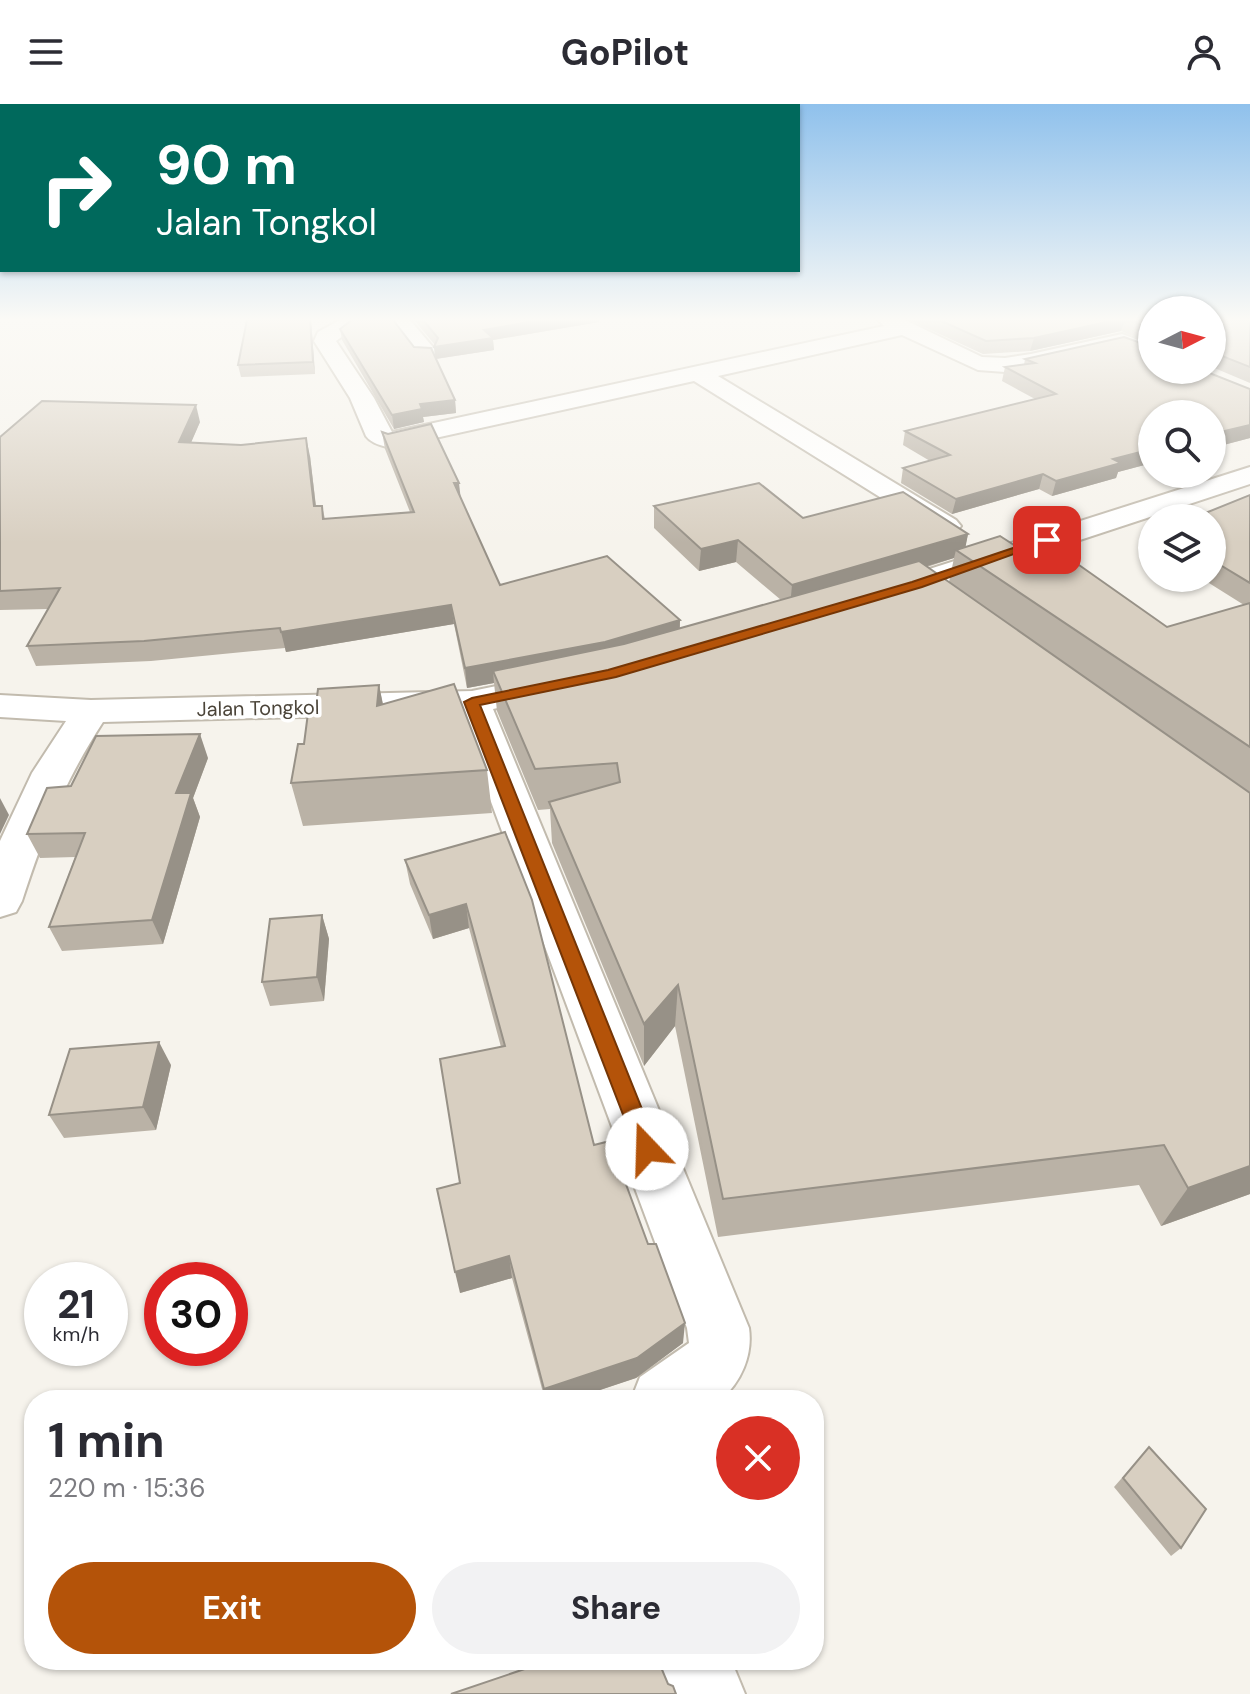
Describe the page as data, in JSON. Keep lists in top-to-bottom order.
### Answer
{
  "streets": {
    "street": ["Jalan Tongkol"]
  },
  "north": "right",
  "page": {
    "header": "GoPilot",
    "turn": ["90 m", "Jalan Tongkol"],
    "speed": "21 km/h",
    "limit": "30",
    "heading": ["1 min", "220 m · 15:36"],
    "buttons": ["Exit", "Share"]
  }
}
